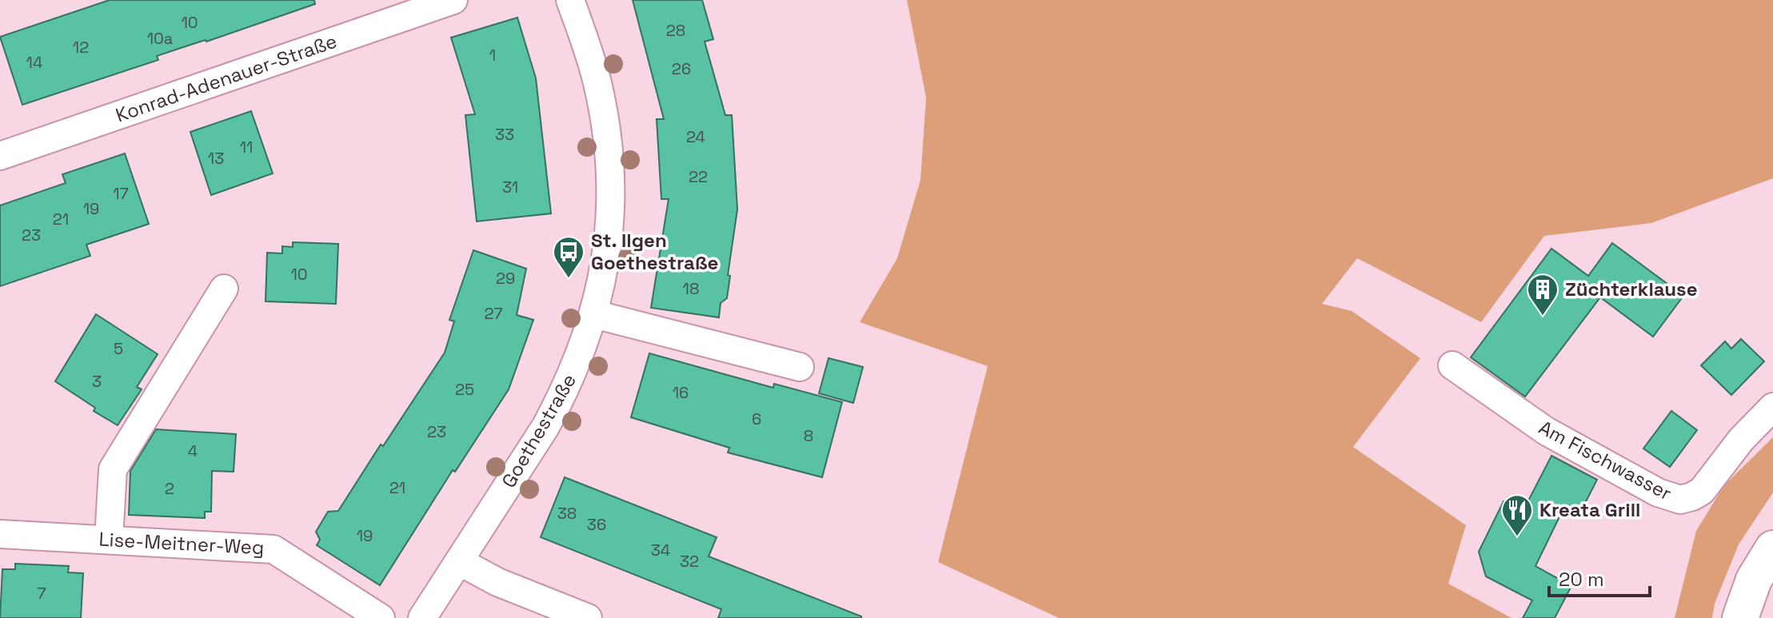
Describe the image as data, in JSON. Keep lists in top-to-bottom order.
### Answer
{
  "streets": {
    "street": [
      "Konrad-Adenauer-Straße",
      "Goethestraße",
      "Am Fischwasser",
      "Lise-Meitner-Weg"
    ]
  },
  "places": {
    "bus stop": ["St. Ilgen Goethestraße"],
    "building": ["Züchterklause"],
    "restaurant": ["Kreata Grill"]
  },
  "house_numbers": [
    "10",
    "28",
    "10a",
    "12",
    "1",
    "14",
    "26",
    "33",
    "24",
    "11",
    "13",
    "22",
    "31",
    "17",
    "19",
    "21",
    "23",
    "10",
    "29",
    "18",
    "27",
    "5",
    "3",
    "25",
    "16",
    "6",
    "23",
    "8",
    "4",
    "21",
    "2",
    "38",
    "36",
    "19",
    "34",
    "32",
    "7"
  ],
  "scale_bar": "20 m"
}
